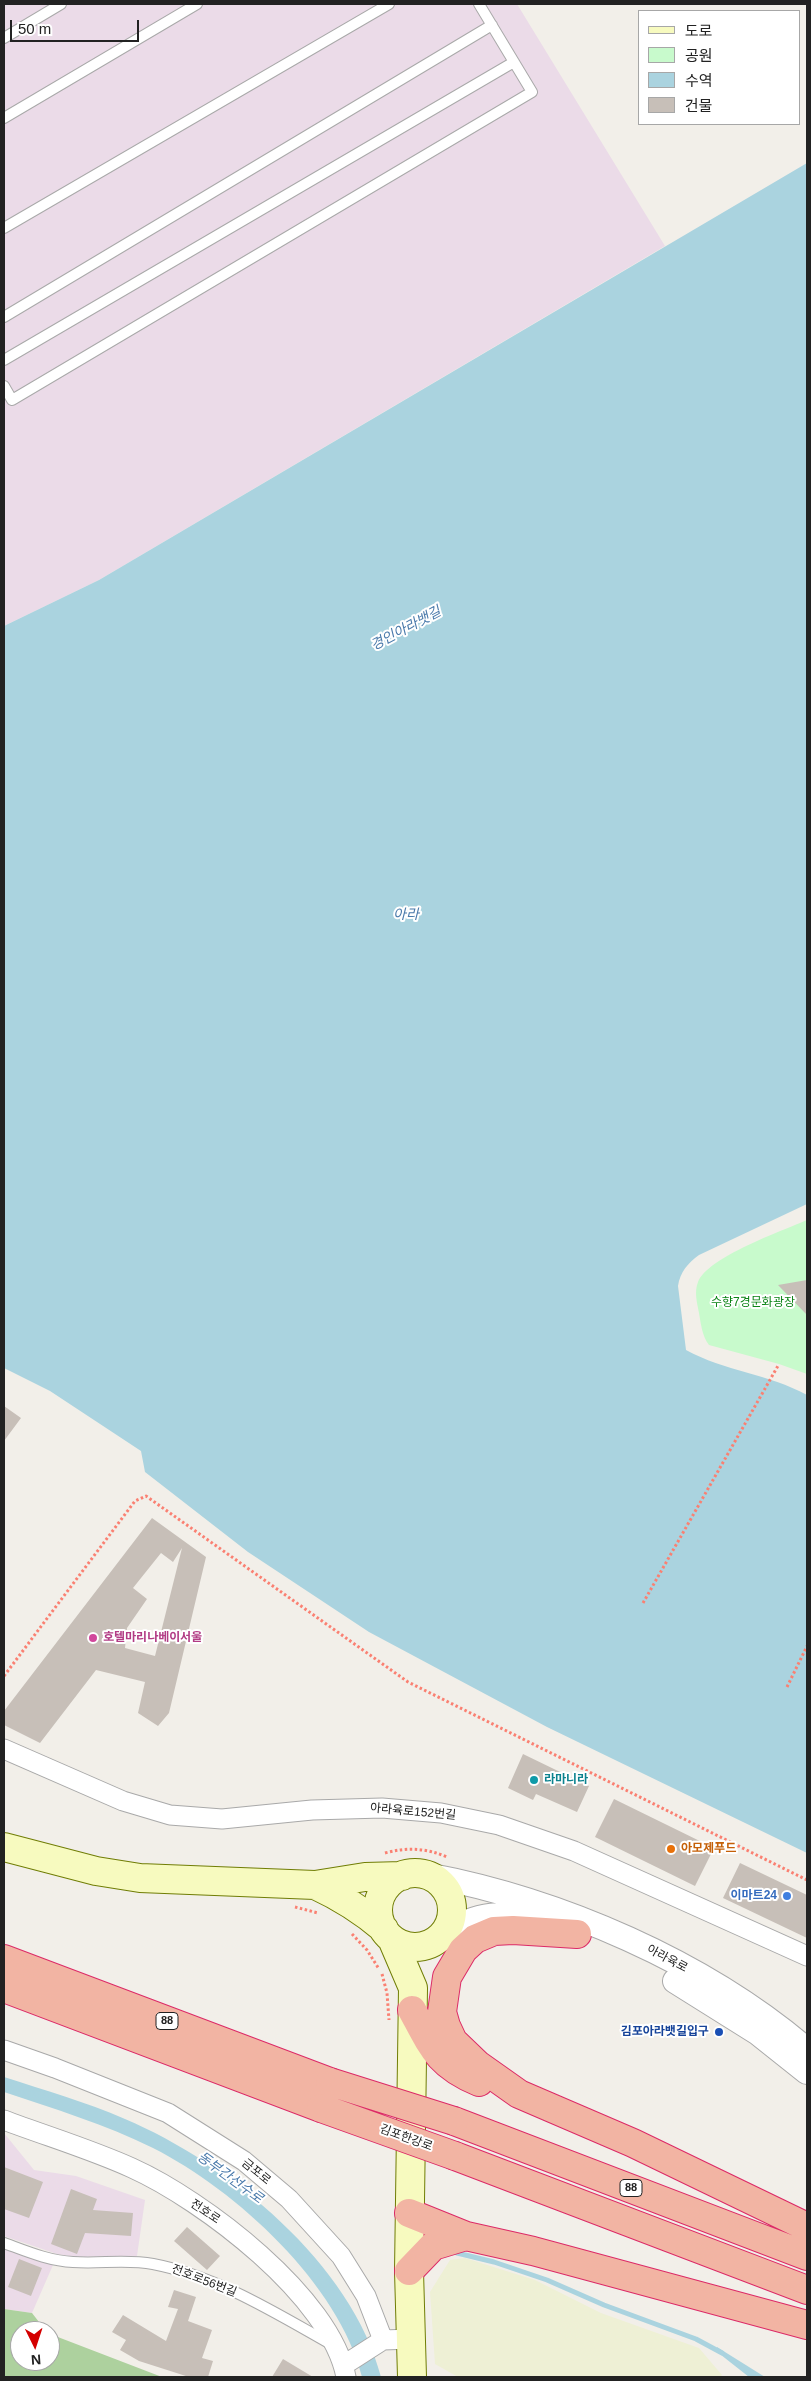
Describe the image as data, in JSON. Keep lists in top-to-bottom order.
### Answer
{
  "streets": {
    "highway": ["88", "김포한강로"],
    "street": [
      "아라육로152번길",
      "아라육로",
      "금포로",
      "전호로"
    ],
    "lane": ["전호로56번길"]
  },
  "crossings": [
    ["전호로", "전호로56번길"]
  ],
  "water": ["경인아라뱃길", "아라", "동부간선수로"],
  "parks": ["수향7경문화광장"],
  "places": [
    "호텔마리나베이서울",
    "라마니라",
    "아모제푸드",
    "이마트24",
    "김포아라뱃길입구"
  ],
  "legend": [
    "도로",
    "공원",
    "수역",
    "건물"
  ],
  "scale_bar": "50 m",
  "north": "bottom"
}
